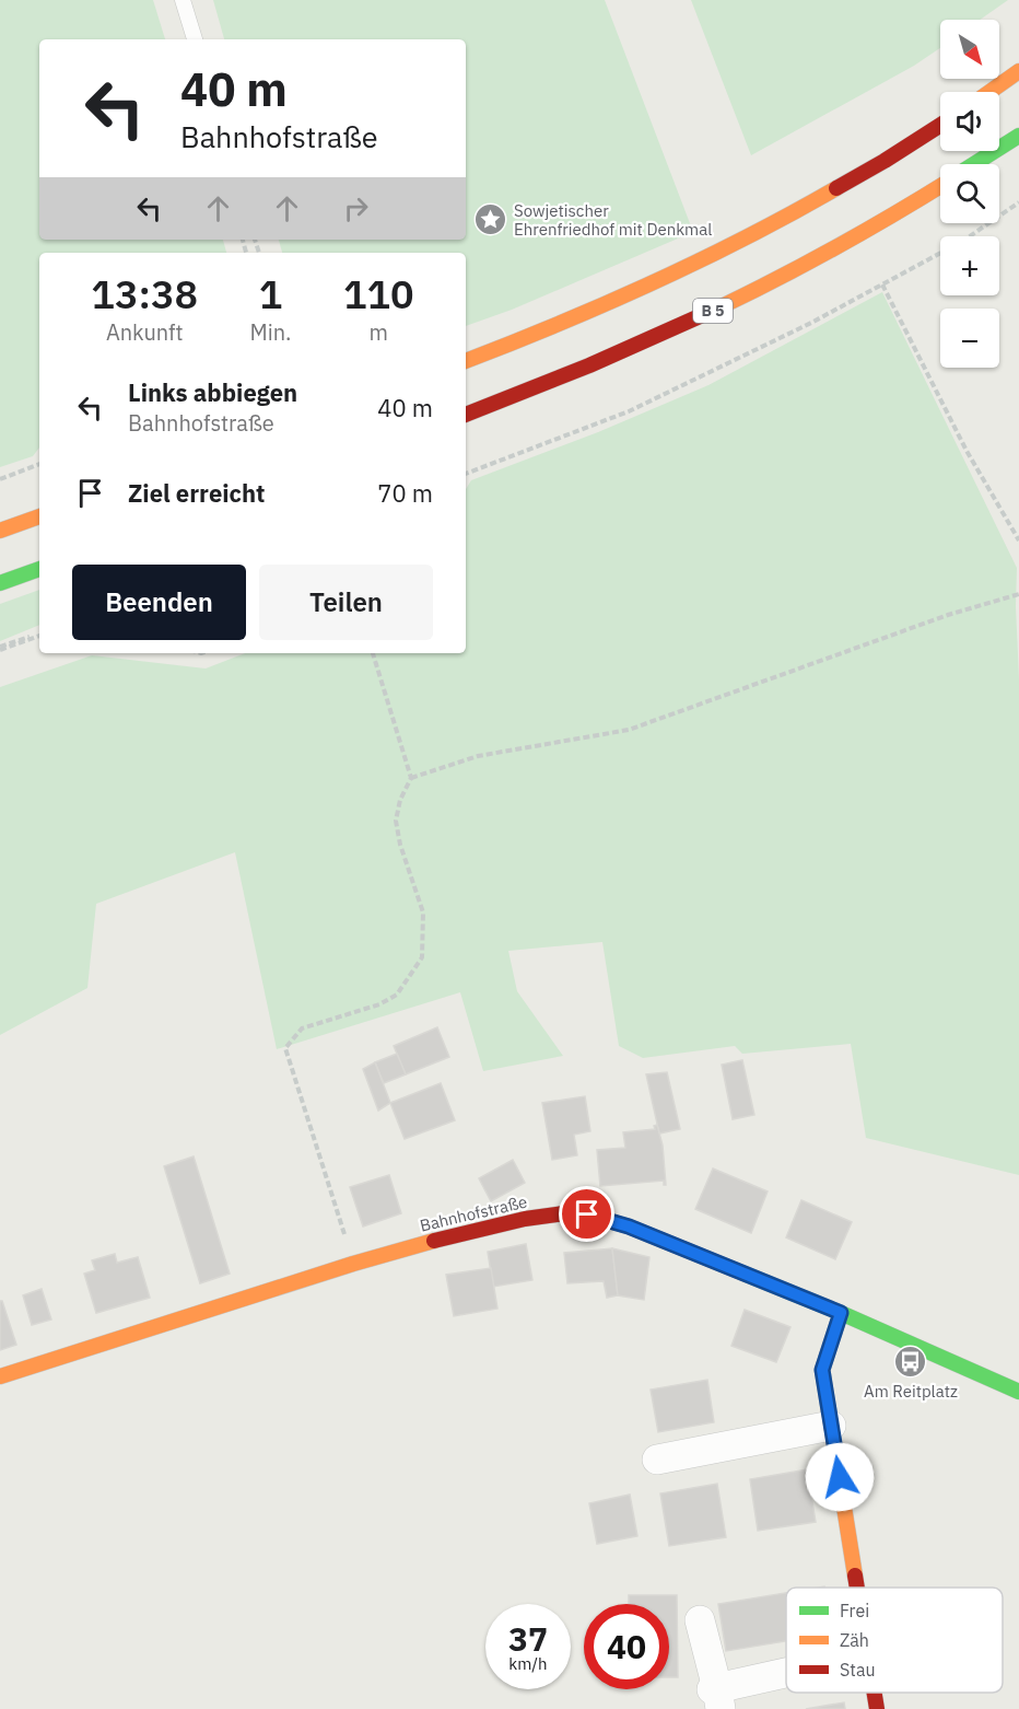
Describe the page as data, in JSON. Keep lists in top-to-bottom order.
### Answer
{
  "streets": {
    "main road": ["B 5", "Bahnhofstraße"]
  },
  "places": {
    "place": ["Sowjetischer Ehrenfriedhof mit Denkmal"],
    "bus stop": ["Am Reitplatz"]
  },
  "legend": ["Frei", "Zäh", "Stau"],
  "north": "bottom right",
  "page": {
    "map_buttons": ["+", "−"],
    "turn": ["40 m", "Bahnhofstraße"],
    "eta": [
      "13:38",
      "Ankunft",
      "1",
      "Min.",
      "110",
      "m"
    ],
    "list": [
      {
        "name": "Links abbiegen",
        "note": "Bahnhofstraße",
        "value": "40 m"
      },
      {
        "name": "Ziel erreicht",
        "value": "70 m"
      }
    ],
    "buttons": ["Beenden", "Teilen"],
    "speed": "37 km/h",
    "limit": "40"
  }
}
